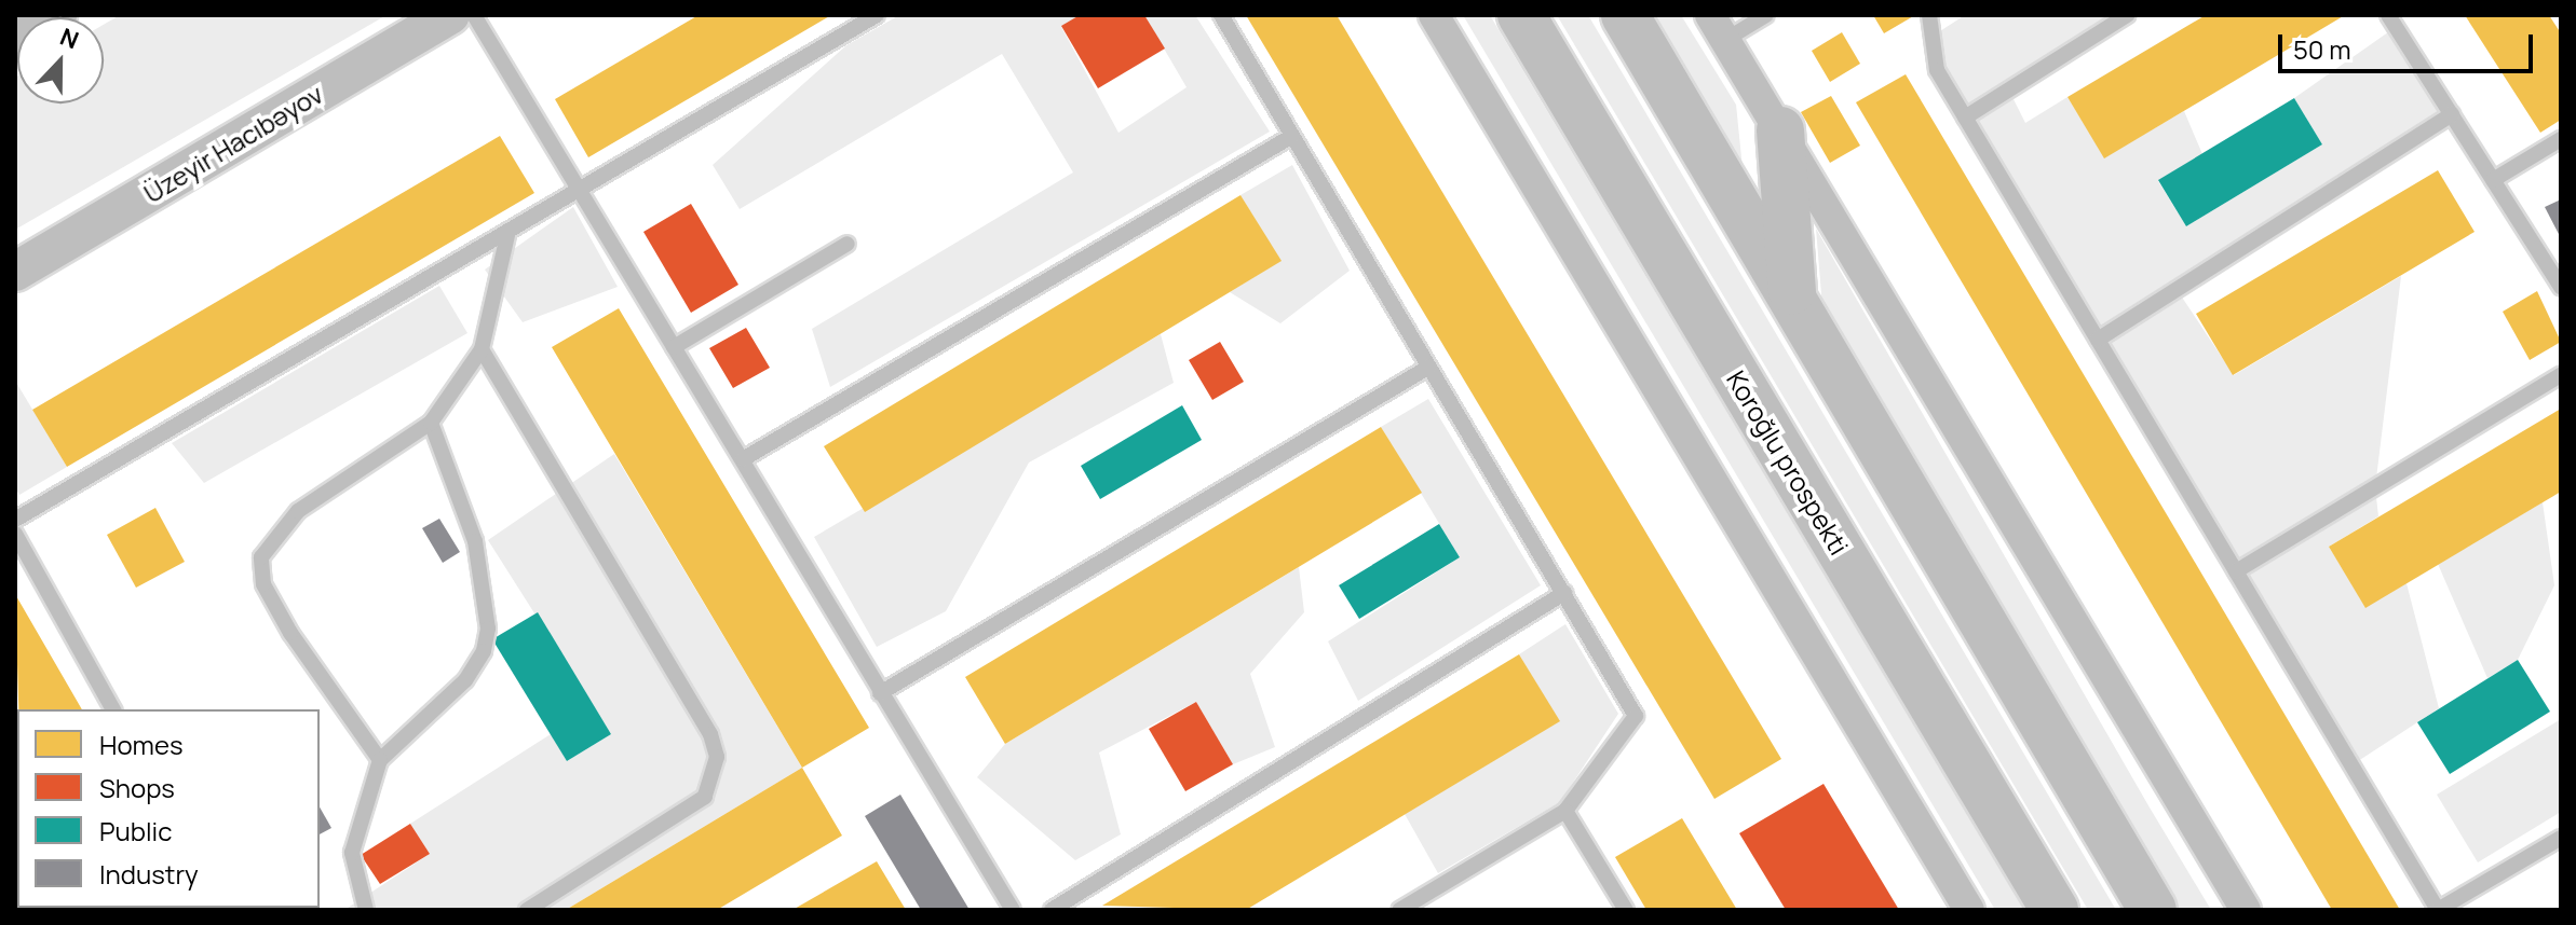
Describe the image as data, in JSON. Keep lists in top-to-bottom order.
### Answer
{
  "streets": {
    "main road": ["Koroğlu prospekti"],
    "street": ["Üzeyir Hacıbəyov"]
  },
  "legend": [
    "Homes",
    "Shops",
    "Public",
    "Industry"
  ],
  "scale_bar": "50 m",
  "north": "top"
}
